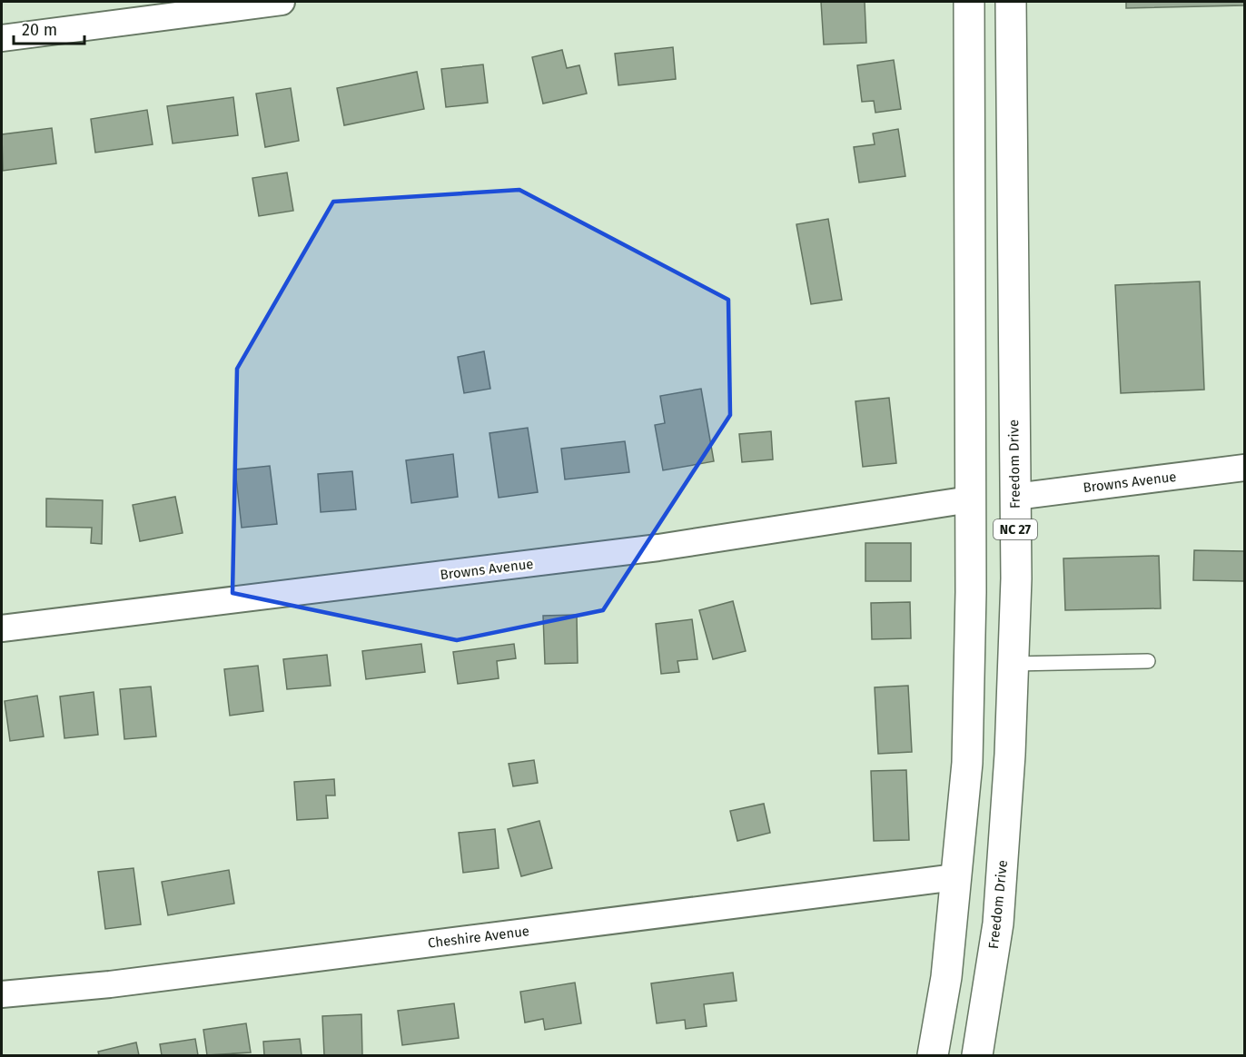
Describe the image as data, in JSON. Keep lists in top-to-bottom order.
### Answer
{
  "streets": {
    "main road": ["Freedom Drive", "NC 27"],
    "street": ["Browns Avenue", "Cheshire Avenue"]
  },
  "crossings": [
    ["Freedom Drive", "Browns Avenue"]
  ],
  "scale_bar": "20 m"
}
